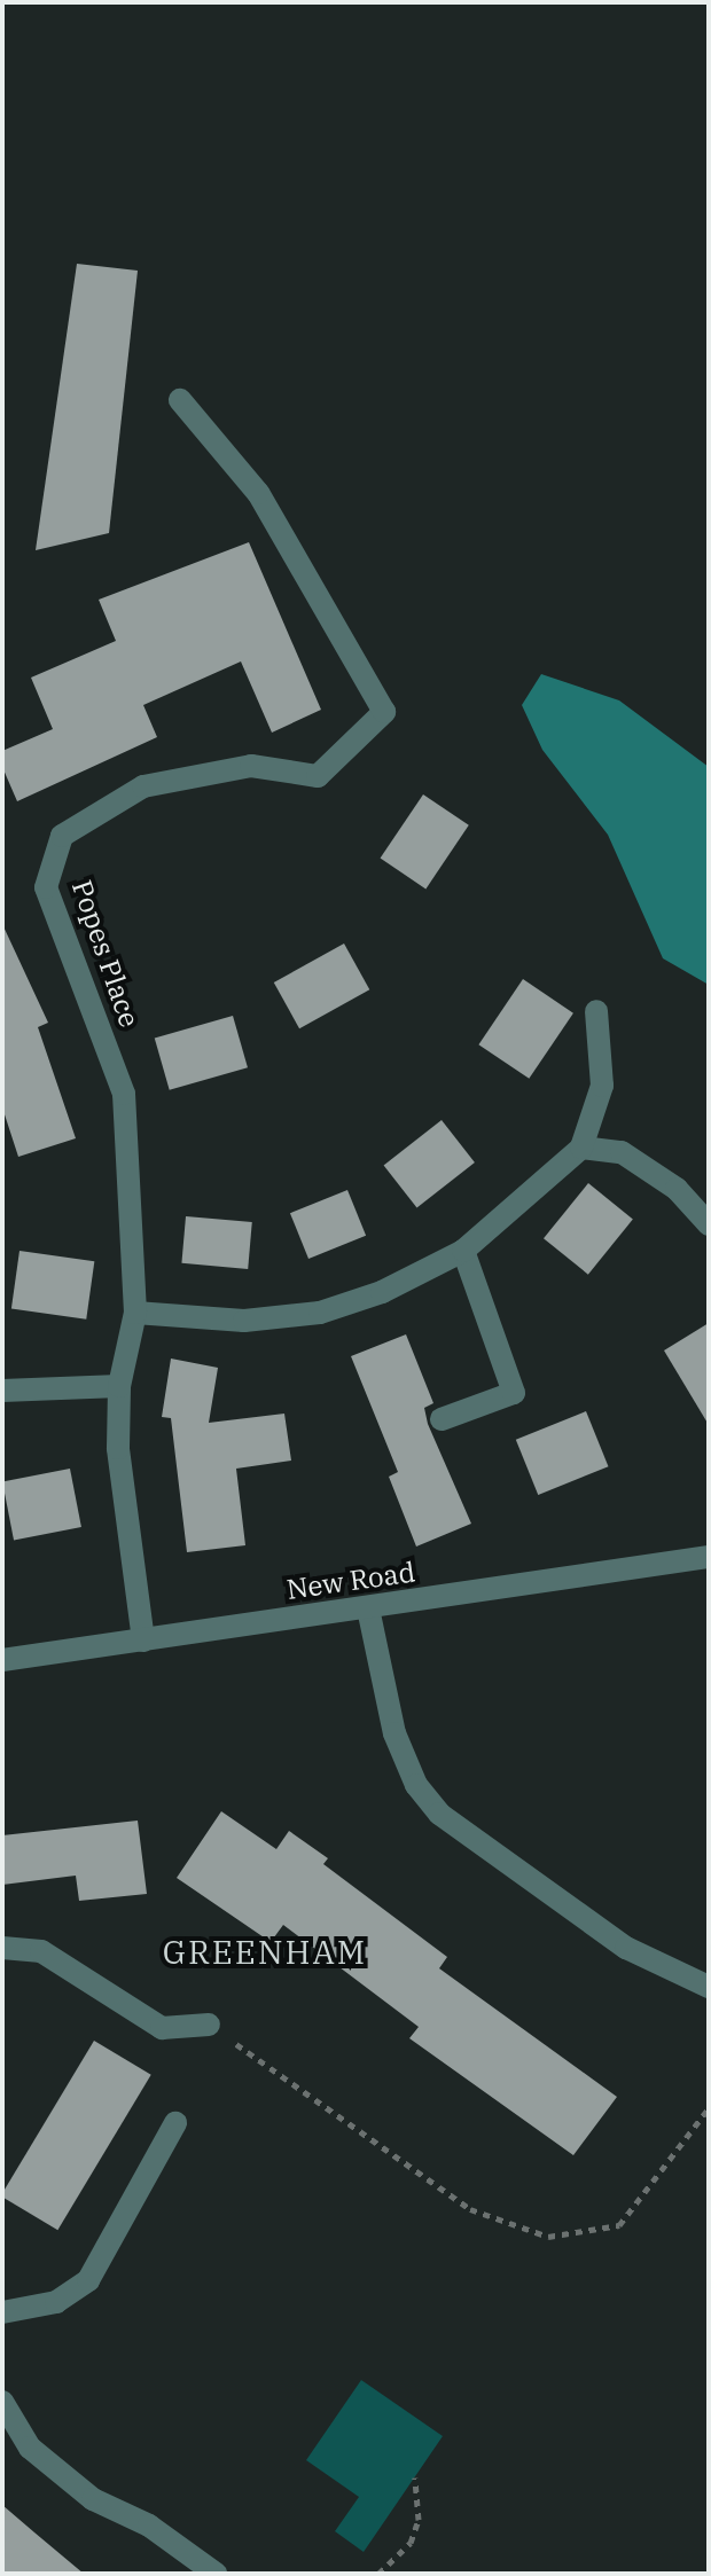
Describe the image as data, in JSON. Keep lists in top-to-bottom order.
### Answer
{
  "streets": {
    "street": ["Popes Place", "New Road"]
  },
  "crossings": [
    ["Popes Place", "New Road"]
  ],
  "districts": ["GREENHAM"]
}
